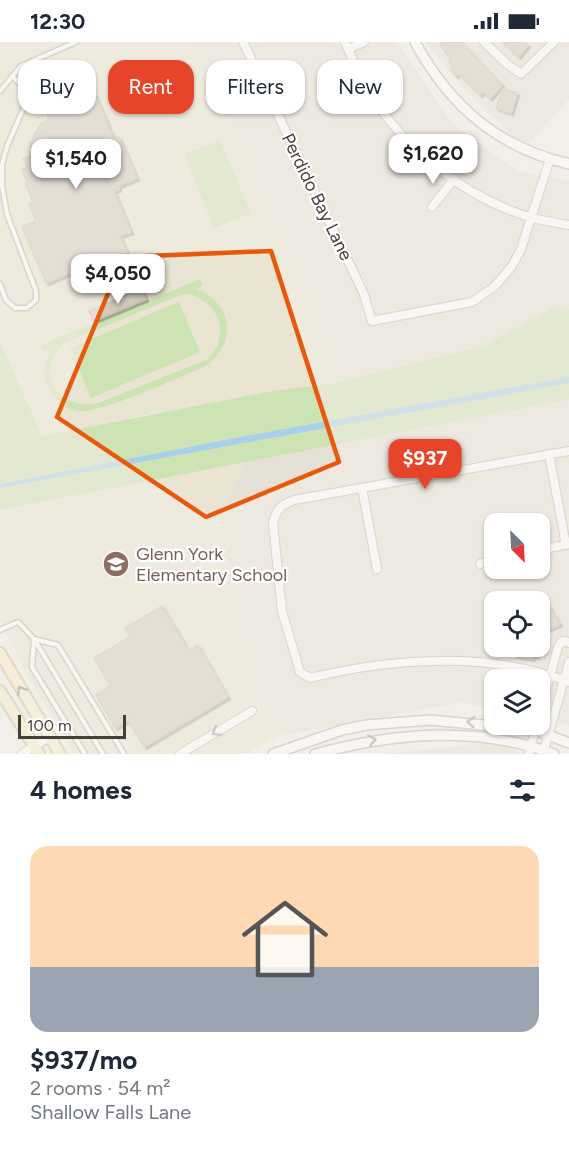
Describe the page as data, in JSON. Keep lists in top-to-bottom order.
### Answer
{
  "streets": {
    "street": ["Perdido Bay Lane"]
  },
  "places": {
    "school or university": ["Glenn York Elementary School"]
  },
  "scale_bar": "100 m",
  "north": "bottom right",
  "page": {
    "status": "12:30",
    "chip": [
      "Buy",
      "Rent",
      "Filters",
      "New"
    ],
    "price": [
      "$1,620",
      "$1,540",
      "$4,050",
      "$937"
    ],
    "scale": "100 m",
    "heading": "4 homes",
    "list": [
      {
        "name": "$937/mo",
        "note": "2 rooms · 54 m² · Shallow Falls Lane"
      }
    ]
  }
}
